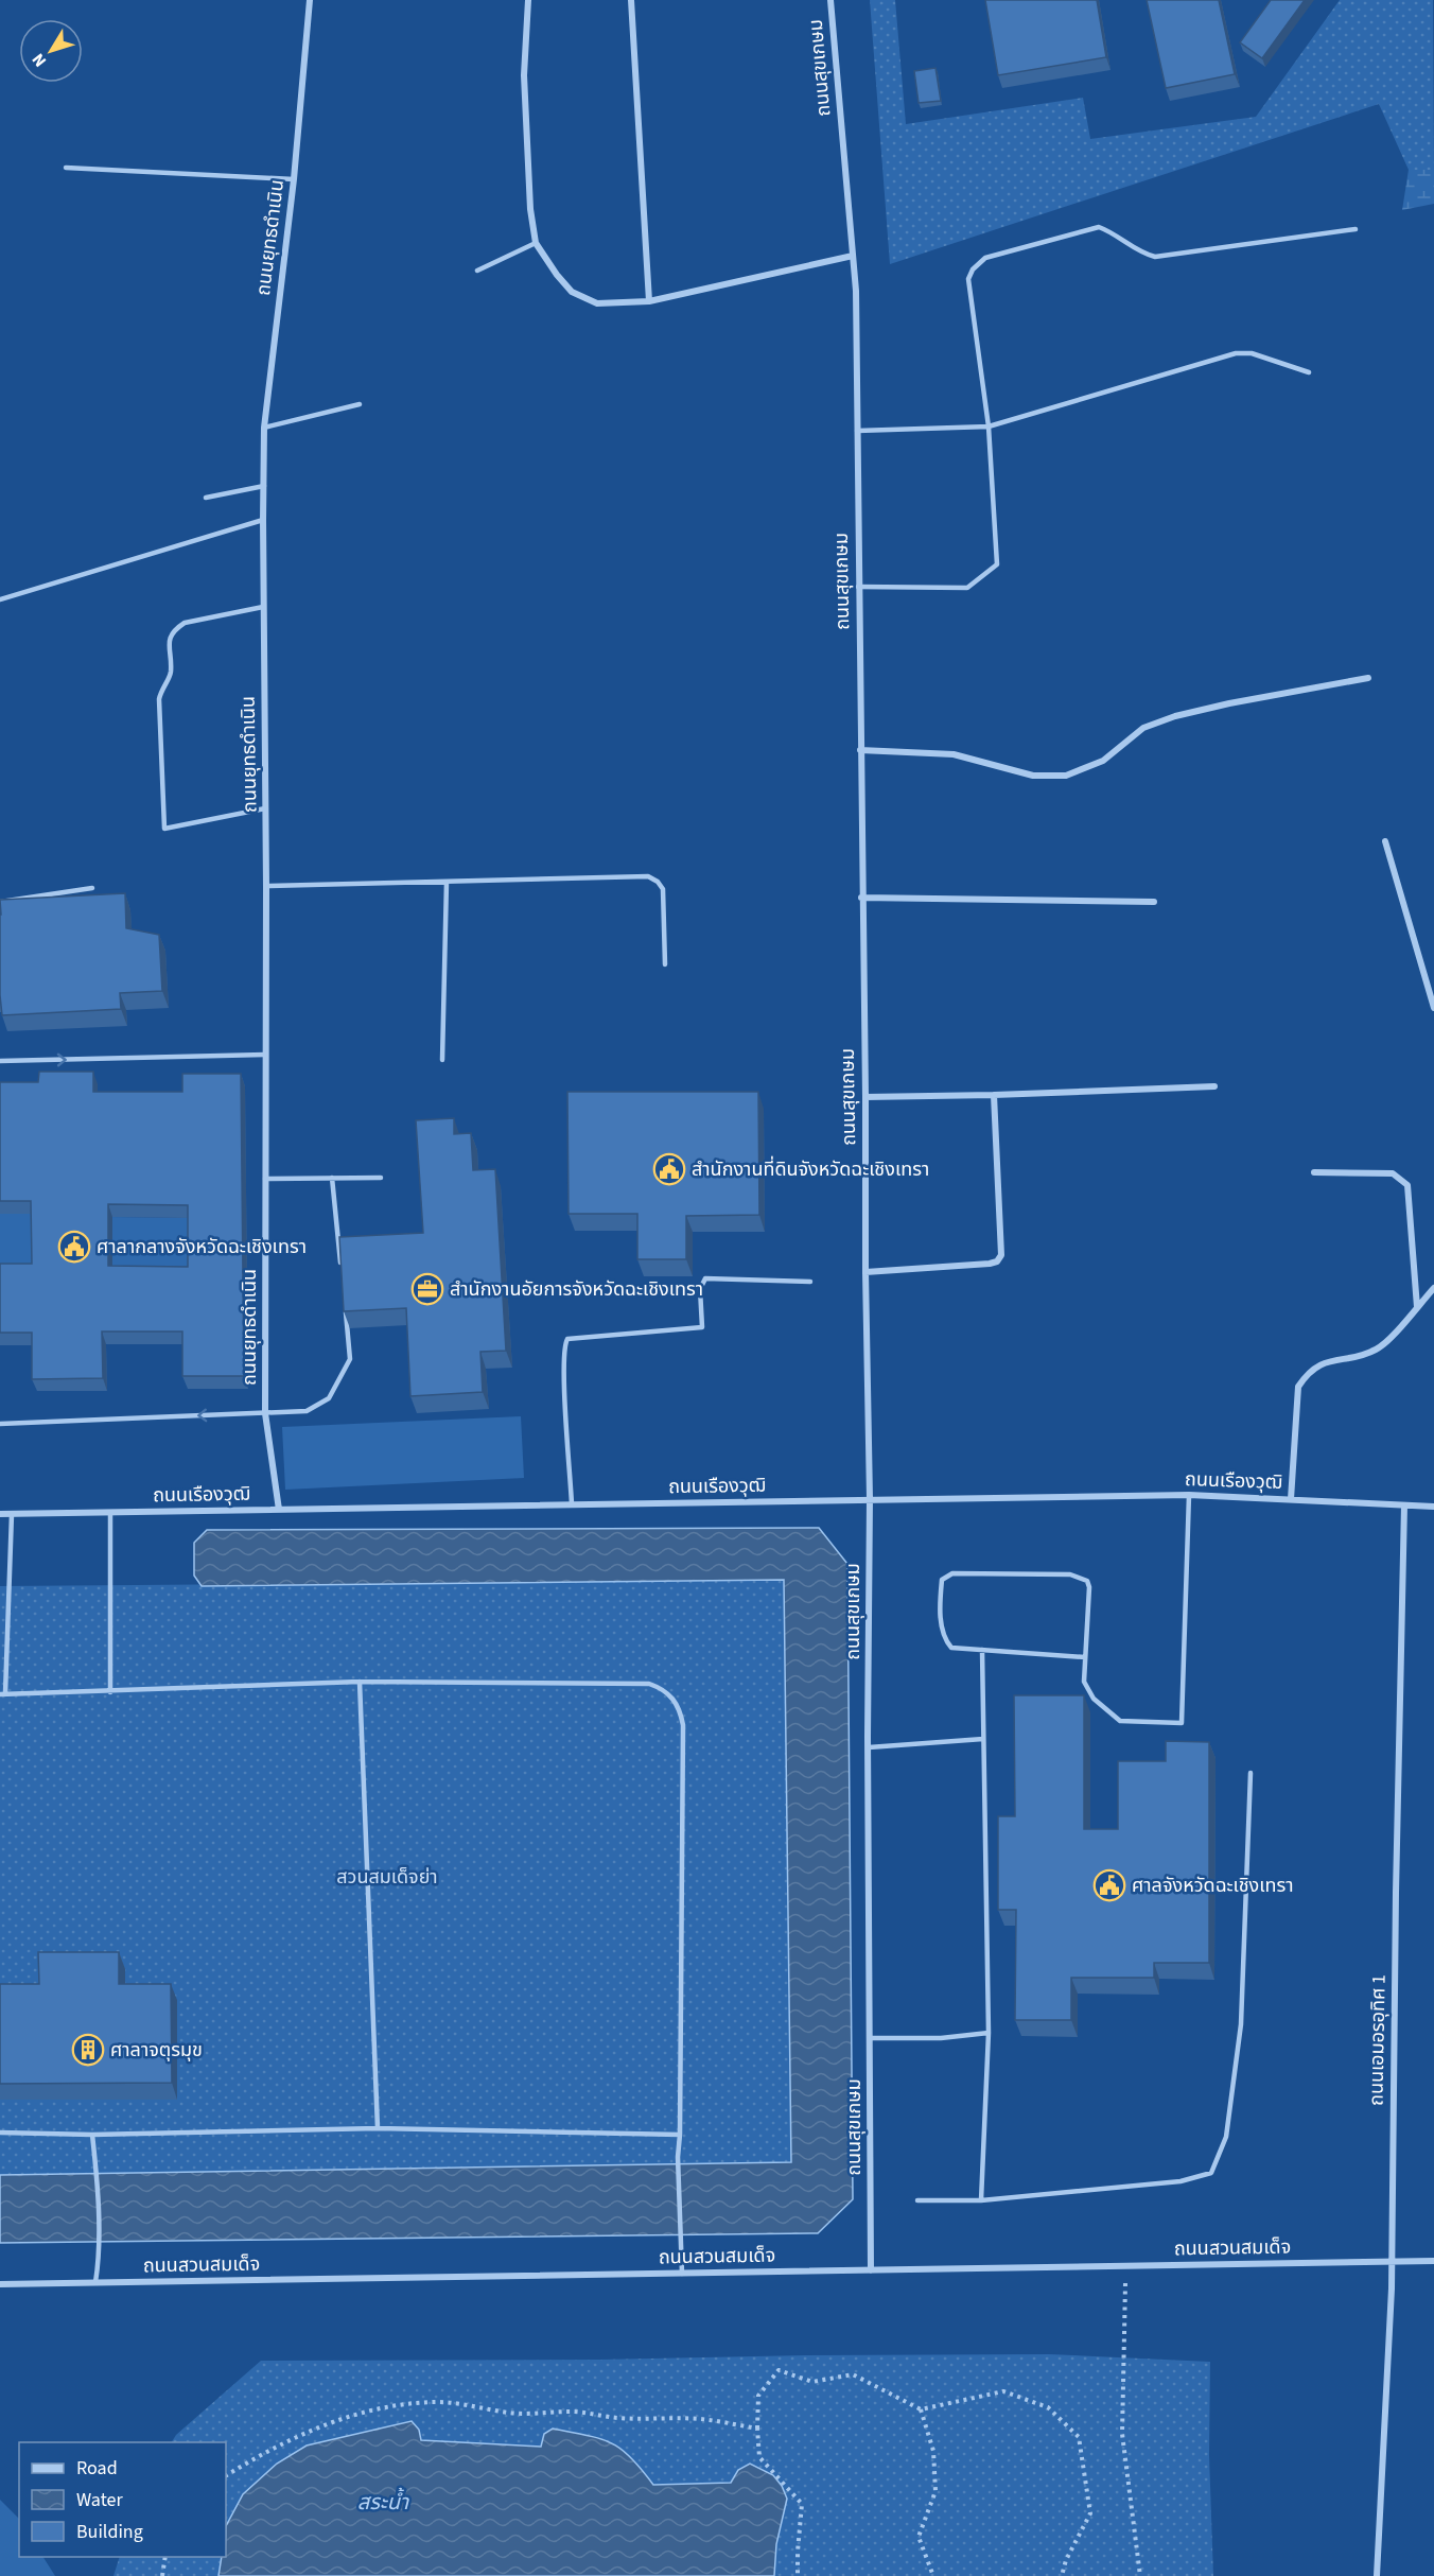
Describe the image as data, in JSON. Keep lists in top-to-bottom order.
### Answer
{
  "streets": {
    "street": [
      "ถนนสุขเกษม",
      "ถนนยุทธดำเนิน",
      "ถนนเรืองวุฒิ",
      "ถนนเอมอรอุทิศ 1",
      "ถนนสวนสมเด็จ"
    ]
  },
  "crossings": [
    ["ถนนสุขเกษม", "ถนนเรืองวุฒิ"],
    ["ถนนสุขเกษม", "ถนนสวนสมเด็จ"],
    ["ถนนยุทธดำเนิน", "ถนนเรืองวุฒิ"],
    ["ถนนเรืองวุฒิ", "ถนนเอมอรอุทิศ 1"],
    ["ถนนเอมอรอุทิศ 1", "ถนนสวนสมเด็จ"]
  ],
  "water": ["สระน้ำ"],
  "parks": ["สวนสมเด็จย่า"],
  "places": {
    "public building": ["สำนักงานที่ดินจังหวัดฉะเชิงเทรา", "ศาลากลางจังหวัดฉะเชิงเทรา", "ศาลจังหวัดฉะเชิงเทรา"],
    "office": ["สำนักงานอัยการจังหวัดฉะเชิงเทรา"],
    "building": ["ศาลาจตุรมุข"]
  },
  "legend": ["Road", "Water", "Building"],
  "north": "bottom left"
}
